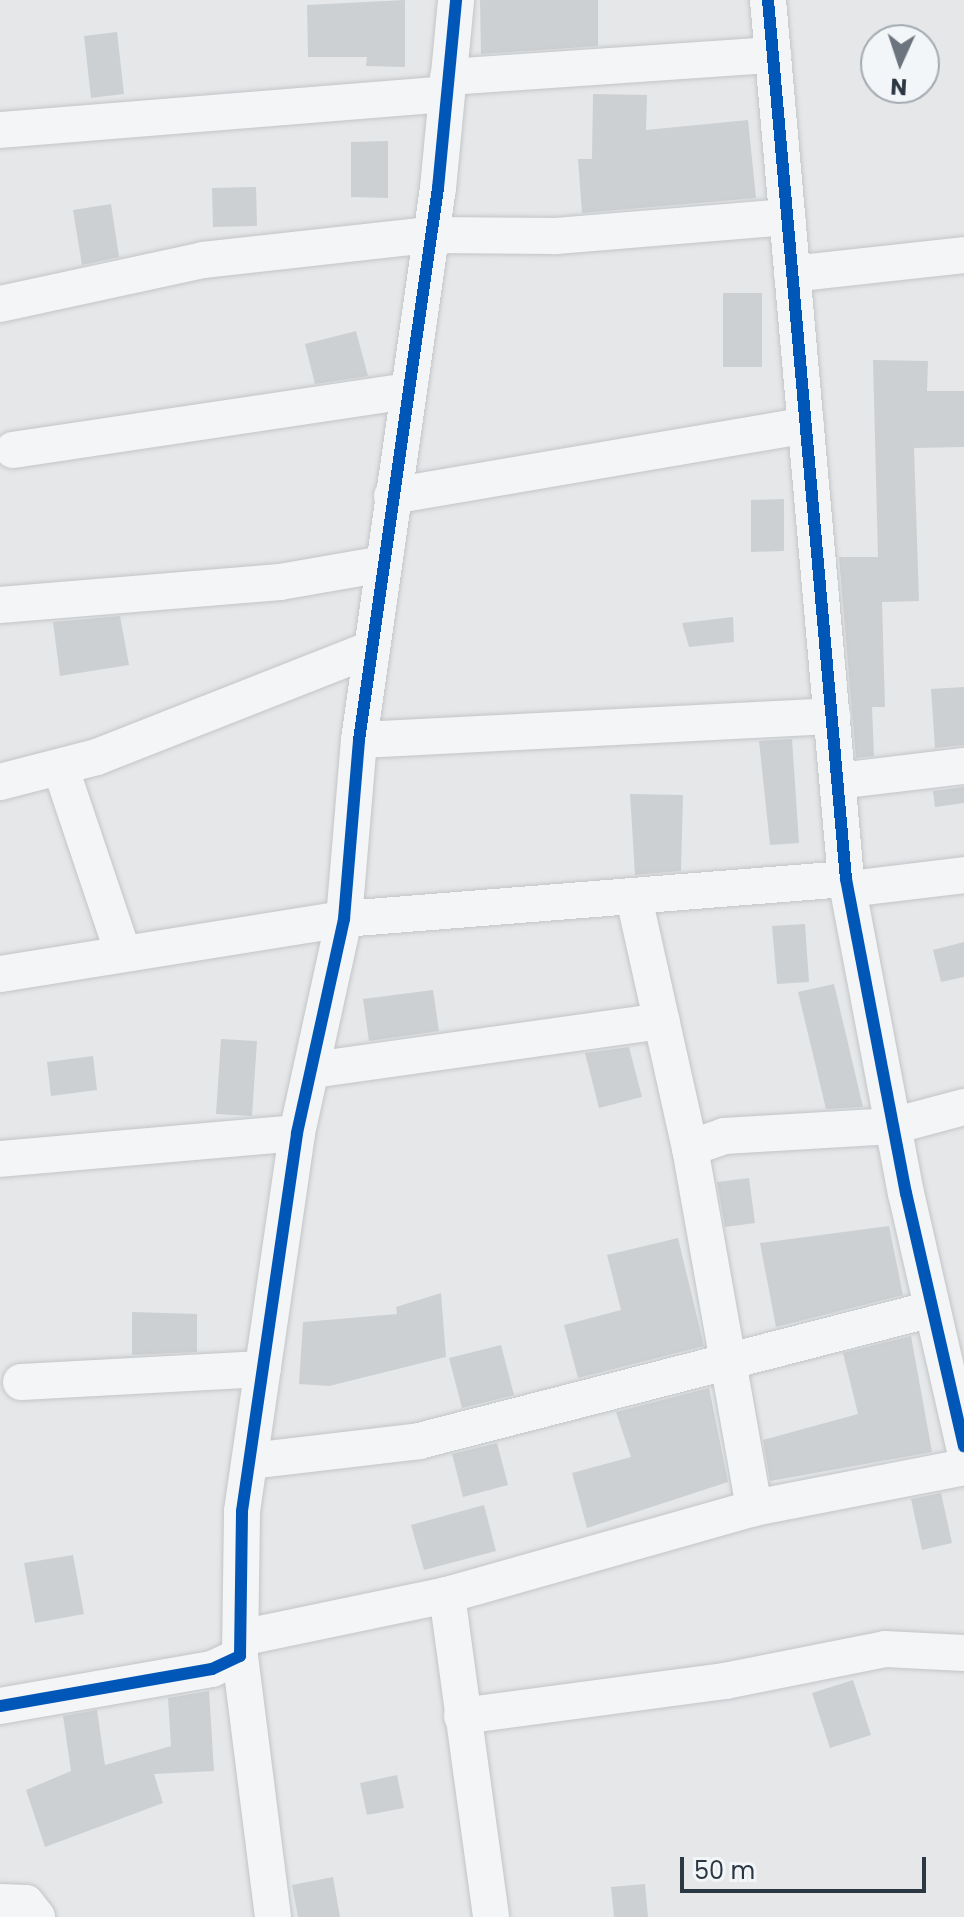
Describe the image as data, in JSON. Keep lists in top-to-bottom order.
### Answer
{
  "scale_bar": "50 m",
  "north": "bottom"
}
